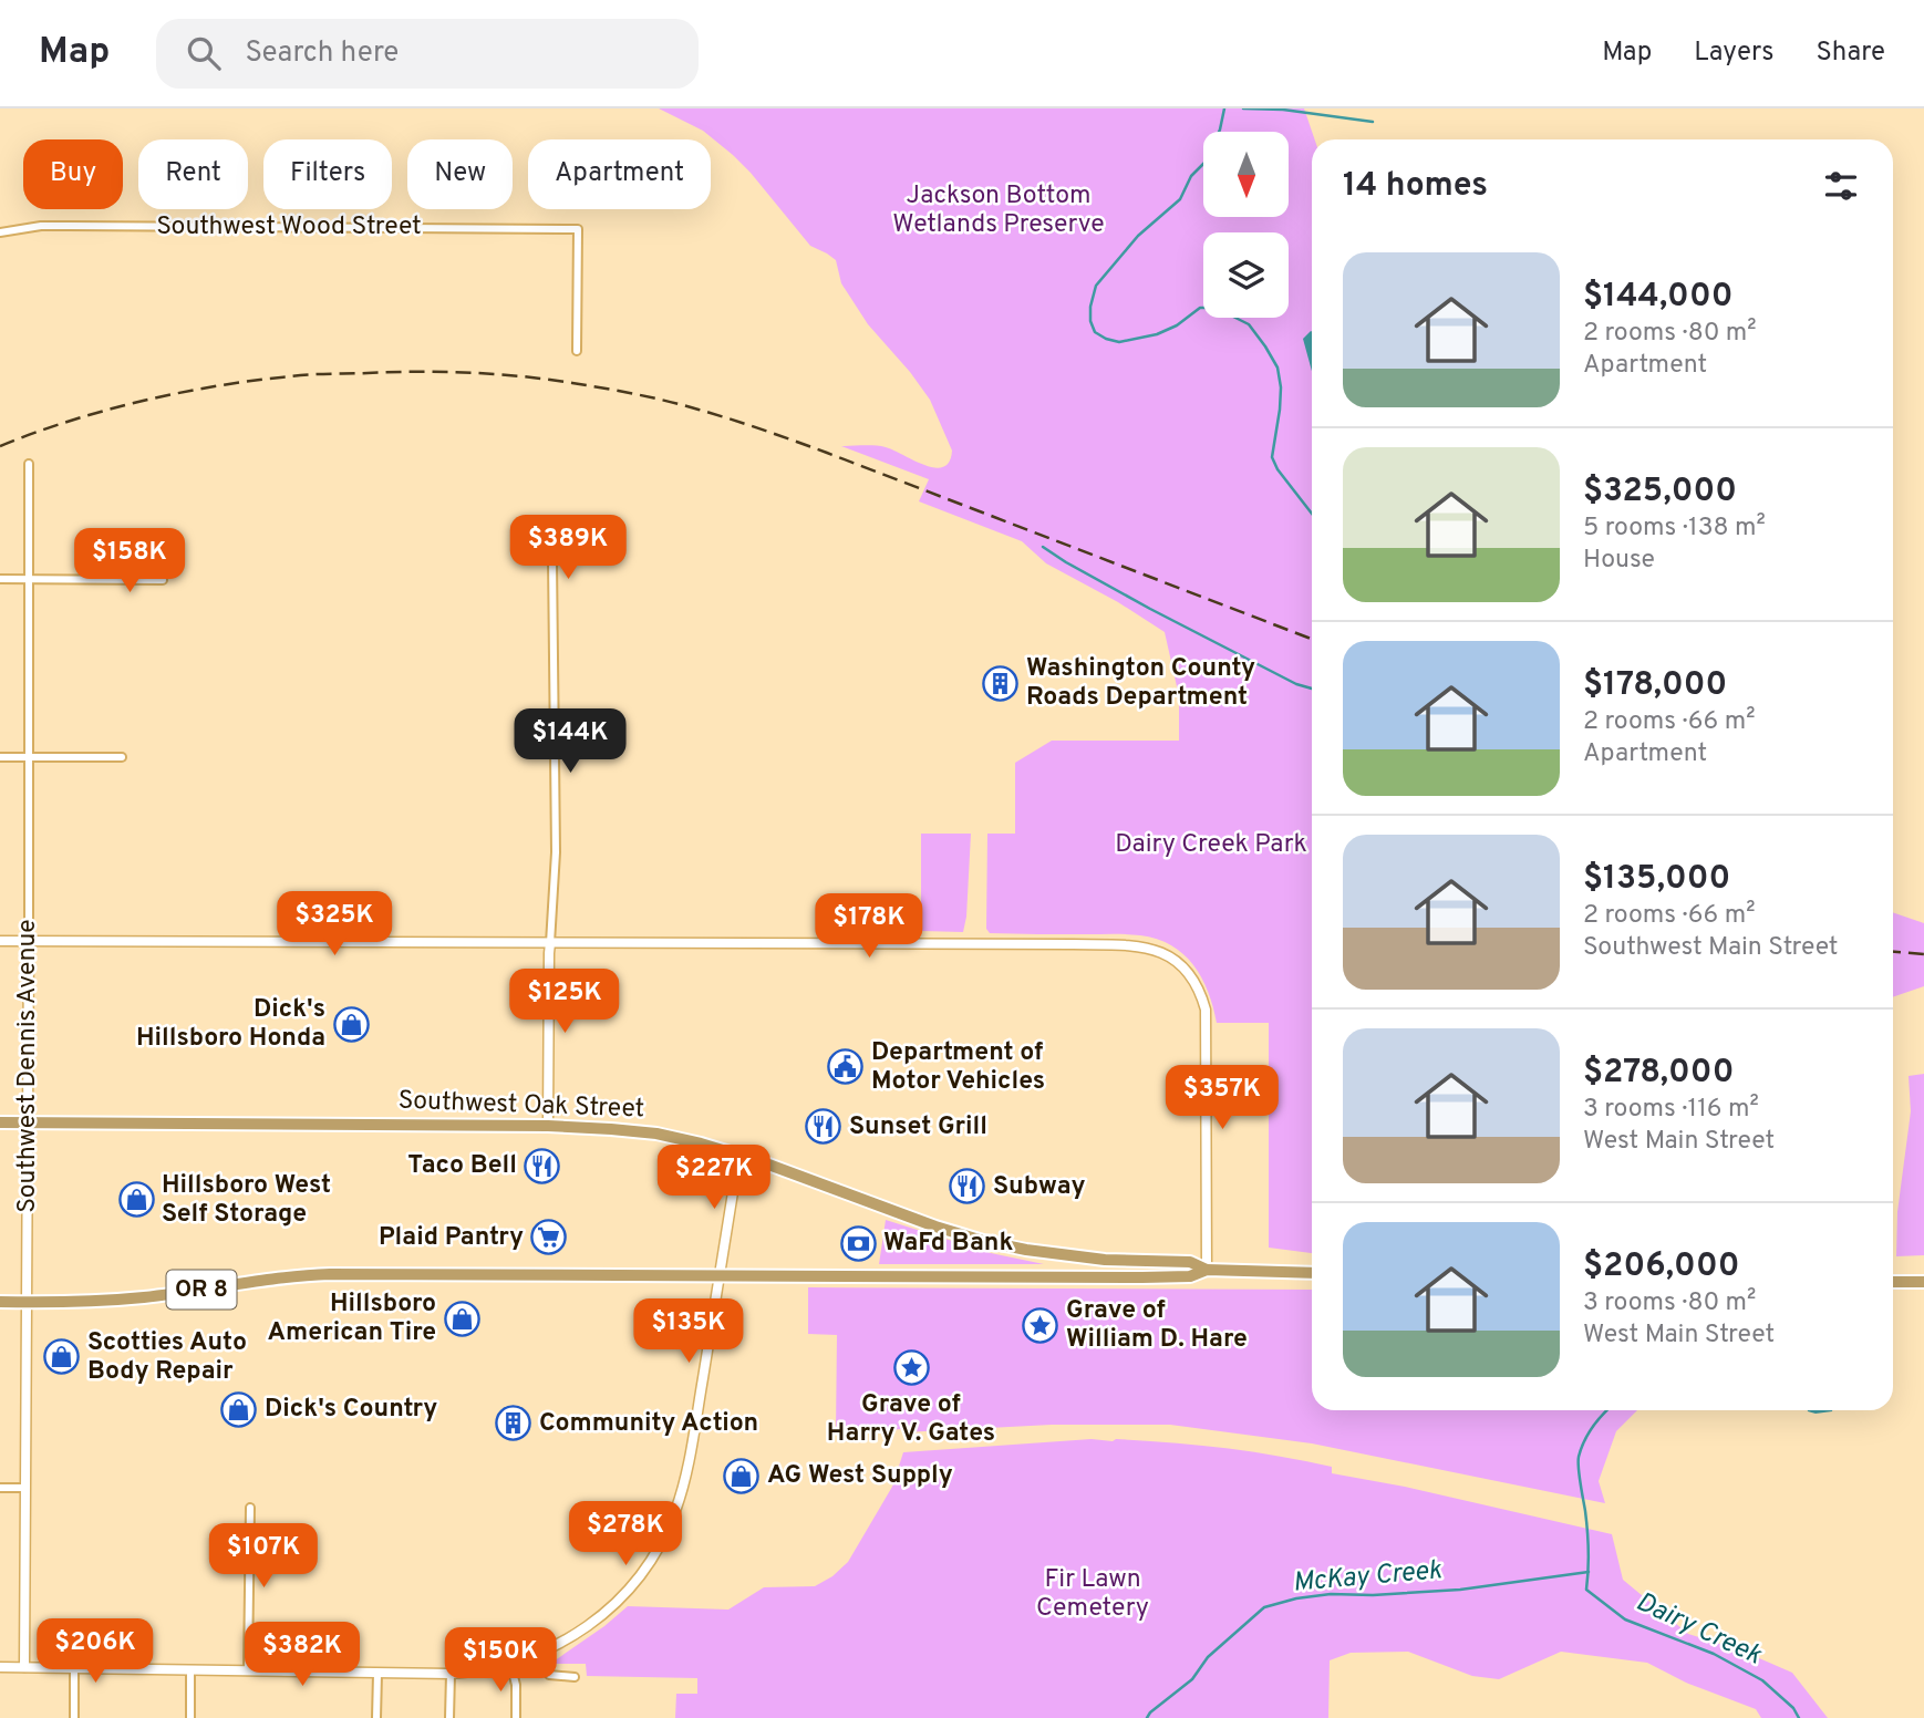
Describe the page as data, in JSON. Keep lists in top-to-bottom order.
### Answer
{
  "streets": {
    "highway": ["Southwest Oak Street", "OR 8"],
    "street": ["Southwest Wood Street", "Southwest Dennis Avenue"]
  },
  "crossings": [
    ["Southwest Dennis Avenue", "Southwest Oak Street"],
    ["Southwest Dennis Avenue", "OR 8"],
    ["Southwest Oak Street", "OR 8"]
  ],
  "water": ["McKay Creek", "Dairy Creek"],
  "parks": ["Jackson Bottom Wetlands Preserve", "Dairy Creek Park", "Fir Lawn Cemetery"],
  "places": {
    "building": ["Washington County Roads Department", "Community Action"],
    "shop": [
      "Dick's Hillsboro Honda",
      "Hillsboro West Self Storage",
      "Hillsboro American Tire",
      "Scotties Auto Body Repair",
      "Dick's Country",
      "AG West Supply"
    ],
    "public building": ["Department of Motor Vehicles"],
    "restaurant": ["Sunset Grill", "Taco Bell", "Subway"],
    "supermarket": ["Plaid Pantry"],
    "bank": ["WaFd Bank"],
    "place": ["Grave of William D. Hare", "Grave of Harry V. Gates"]
  },
  "north": "bottom",
  "page": {
    "header": "Map",
    "search": "Search here",
    "nav": ["Map", "Layers", "Share"],
    "chip": [
      "Buy",
      "Rent",
      "Filters",
      "New",
      "Apartment"
    ],
    "heading": "14 homes",
    "list": [
      {
        "name": "$144,000",
        "note": "2 rooms · 80 m² · Apartment"
      },
      {
        "name": "$325,000",
        "note": "5 rooms · 138 m² · House"
      },
      {
        "name": "$178,000",
        "note": "2 rooms · 66 m² · Apartment"
      },
      {
        "name": "$135,000",
        "note": "2 rooms · 66 m² · Southwest Main Street"
      },
      {
        "name": "$278,000",
        "note": "3 rooms · 116 m² · West Main Street"
      },
      {
        "name": "$206,000",
        "note": "3 rooms · 80 m² · West Main Street"
      }
    ],
    "price": [
      "$389K",
      "$158K",
      "$144K",
      "$325K",
      "$178K",
      "$125K",
      "$357K",
      "$227K",
      "$135K",
      "$278K",
      "$107K",
      "$206K",
      "$382K",
      "$150K"
    ]
  }
}
